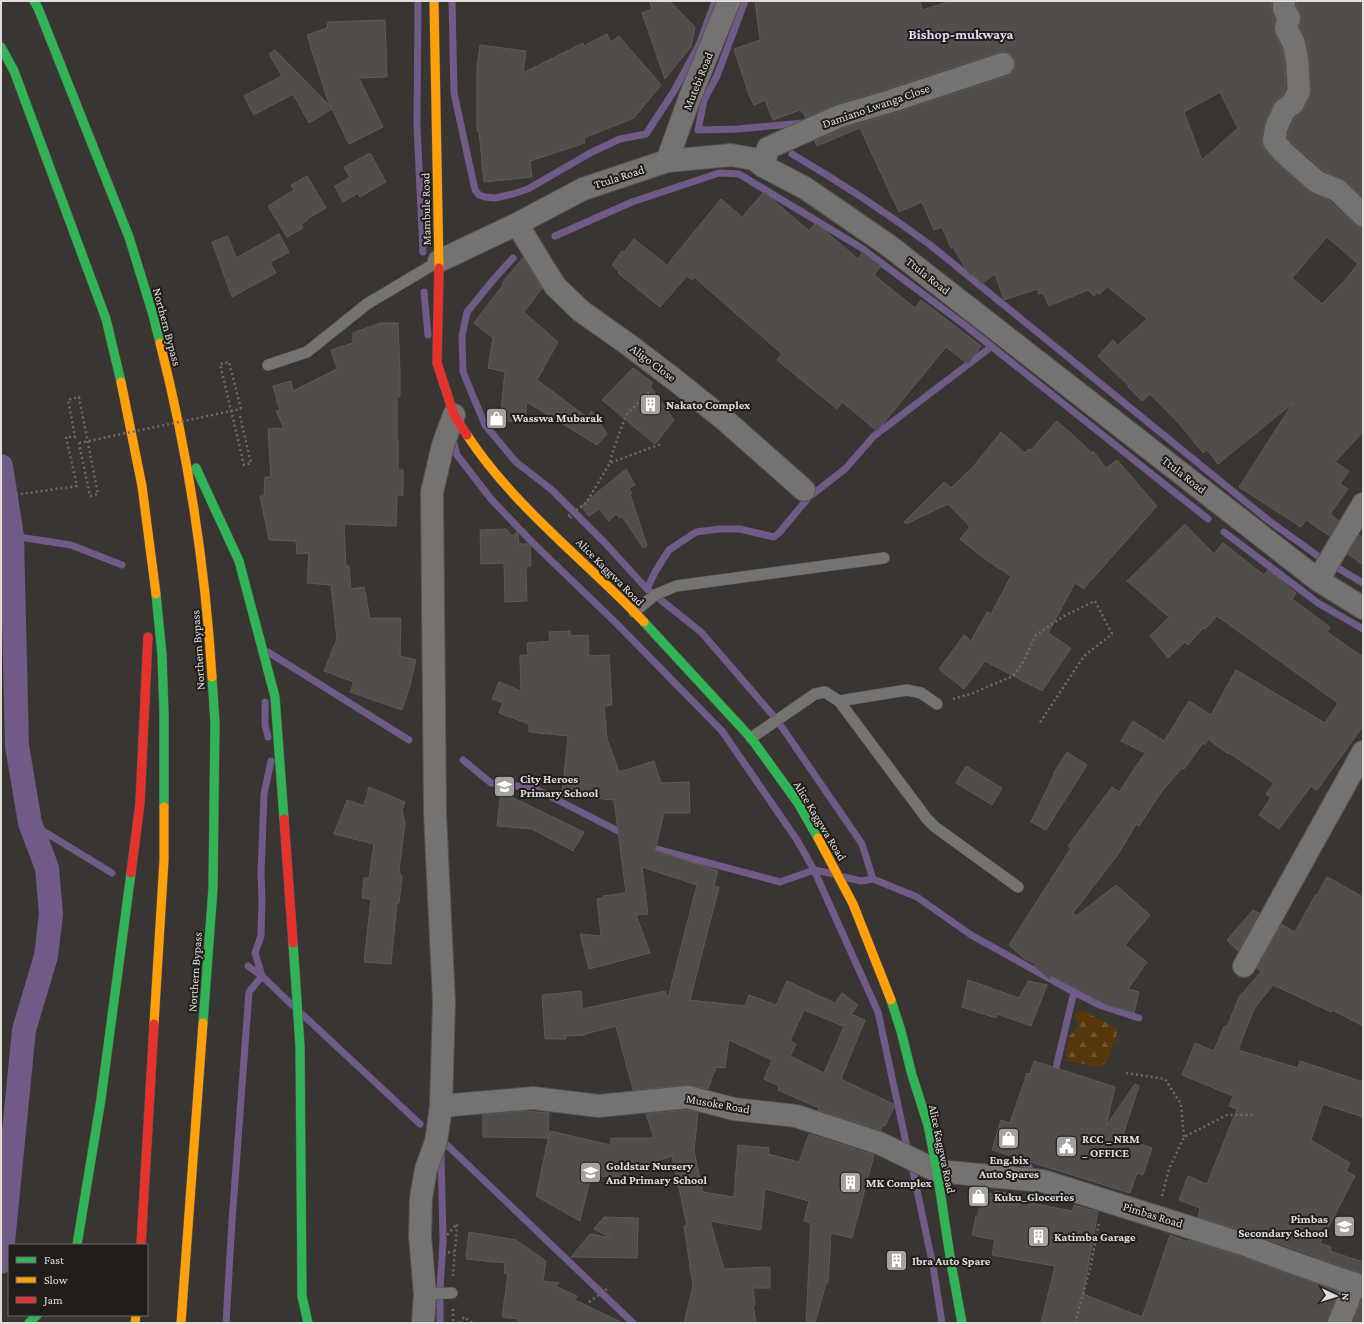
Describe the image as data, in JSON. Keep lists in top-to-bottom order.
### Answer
{
  "streets": {
    "main road": ["Mambule Road", "Northern Bypass", "Alice Kaggwa Road"],
    "street": [
      "Mutebi Road",
      "Damiano Lwanga Close",
      "Ttula Road",
      "Aligo Close",
      "Musoke Road",
      "Pimbas Road"
    ]
  },
  "crossings": [
    ["Mutebi Road", "Ttula Road"],
    ["Damiano Lwanga Close", "Ttula Road"],
    ["Ttula Road", "Mambule Road"],
    ["Ttula Road", "Aligo Close"],
    ["Mambule Road", "Alice Kaggwa Road"],
    ["Alice Kaggwa Road", "Musoke Road"],
    ["Alice Kaggwa Road", "Pimbas Road"],
    ["Musoke Road", "Pimbas Road"]
  ],
  "districts": ["Bishop-mukwaya"],
  "places": {
    "building": [
      "Nakato Complex",
      "MK Complex",
      "Katimba Garage",
      "Ibra Auto Spare"
    ],
    "shop": ["Wasswa Mubarak", "Eng.bix Auto Spares", "Kuku_Gloceries"],
    "school or university": ["City Heroes Primary School", "Goldstar Nursery And Primary School", "Pimbas Secondary School"],
    "public building": ["RCC _ NRM _ OFFICE"]
  },
  "legend": ["Fast", "Slow", "Jam"],
  "north": "right"
}
